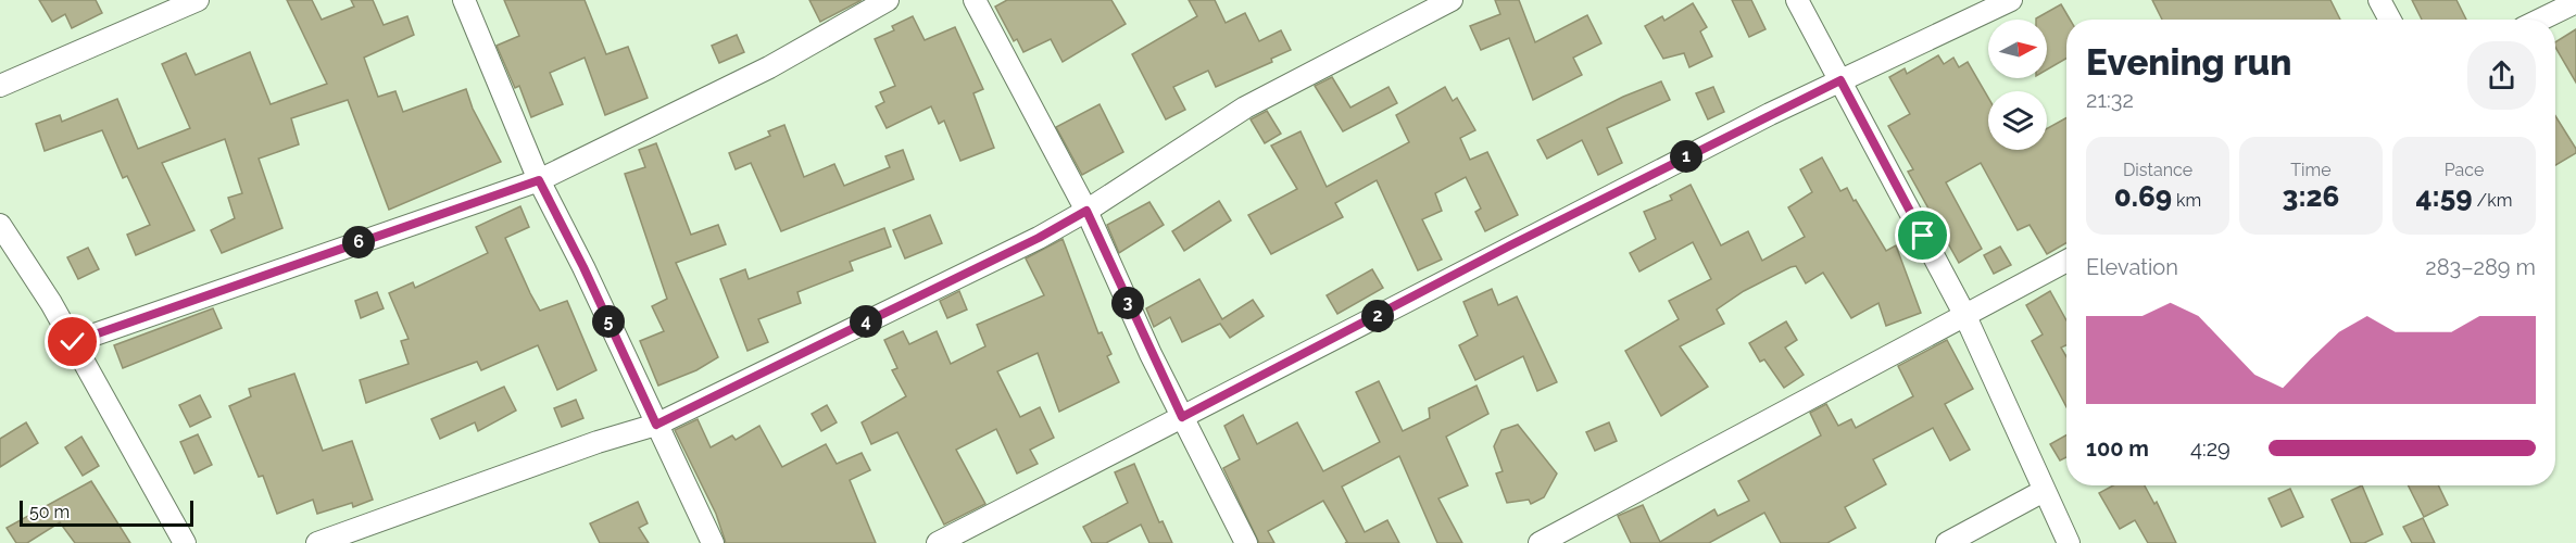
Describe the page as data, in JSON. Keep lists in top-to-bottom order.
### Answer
{
  "scale_bar": "50 m",
  "north": "right",
  "page": {
    "heading": ["Evening run", "21:32"],
    "stats": [
      ["Distance", "0.69 km"],
      ["Time", "3:26"],
      ["Pace", "4:59 /km"]
    ],
    "pins": [
      "1",
      "6",
      "3",
      "2",
      "4",
      "5"
    ],
    "chart": ["Elevation", "283–289 m"],
    "list": [
      {
        "name": "100 m",
        "note": "4:29"
      }
    ],
    "scale": "50 m"
  }
}
